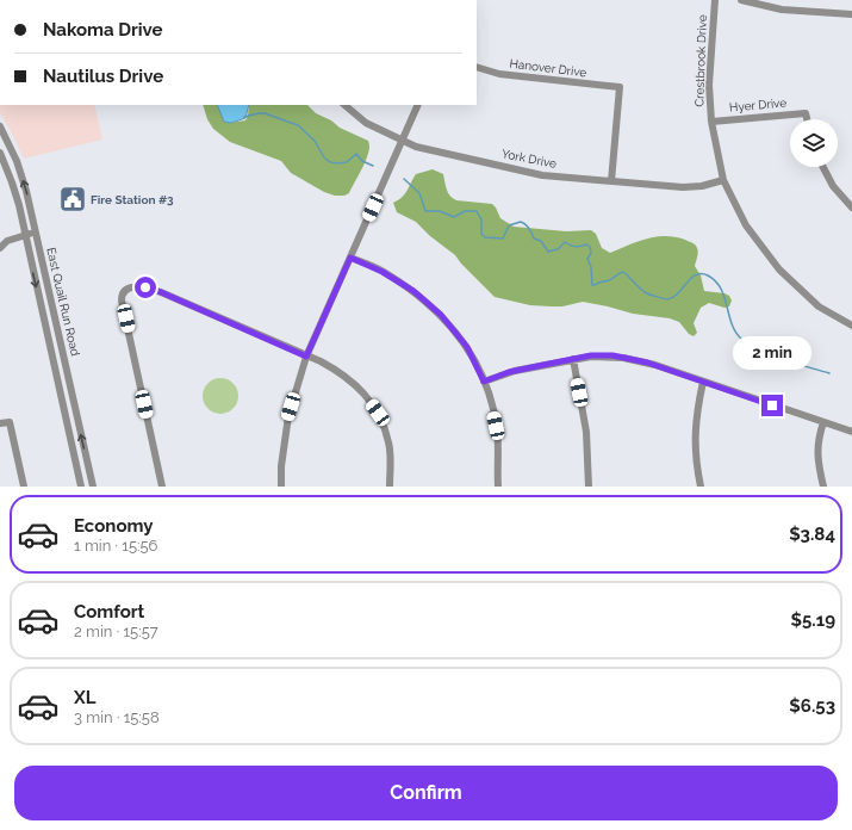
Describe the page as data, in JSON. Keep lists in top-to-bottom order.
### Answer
{
  "streets": {
    "street": [
      "Crestbrook Drive",
      "Hanover Drive",
      "Hyer Drive",
      "York Drive",
      "East Quail Run Road"
    ]
  },
  "crossings": [
    ["Crestbrook Drive", "Hyer Drive"],
    ["Crestbrook Drive", "York Drive"],
    ["Hanover Drive", "York Drive"]
  ],
  "places": {
    "public building": ["Fire Station #3"]
  },
  "page": {
    "banner": ["Nakoma Drive", "Nautilus Drive"],
    "bubble": "2 min",
    "list": [
      {
        "name": "Economy",
        "note": "1 min · 15:56",
        "value": "$3.84"
      },
      {
        "name": "Comfort",
        "note": "2 min · 15:57",
        "value": "$5.19"
      },
      {
        "name": "XL",
        "note": "3 min · 15:58",
        "value": "$6.53"
      }
    ],
    "buttons": "Confirm"
  }
}
